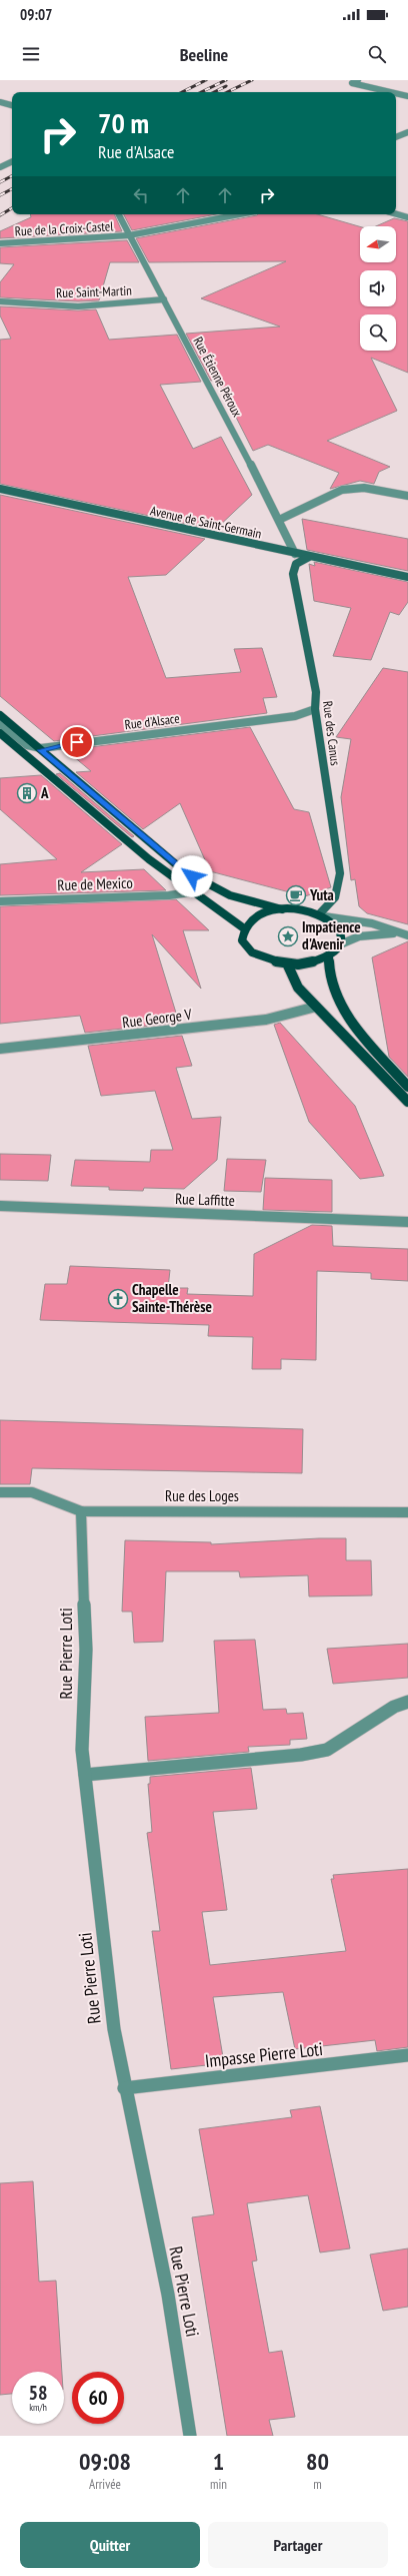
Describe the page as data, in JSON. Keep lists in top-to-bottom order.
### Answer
{
  "streets": {
    "main road": ["Avenue de Saint-Germain", "Rue des Canus"],
    "street": [
      "Rue de la Croix-Castel",
      "Rue Saint-Martin",
      "Rue Étienne Péroux",
      "Rue d'Alsace",
      "Rue de Mexico",
      "Rue George V",
      "Rue Laffitte",
      "Rue des Loges",
      "Rue Pierre Loti",
      "Impasse Pierre Loti"
    ]
  },
  "crossings": [
    ["Rue de la Croix-Castel", "Rue Étienne Péroux"],
    ["Rue Saint-Martin", "Rue Étienne Péroux"],
    ["Rue Étienne Péroux", "Avenue de Saint-Germain"],
    ["Avenue de Saint-Germain", "Rue des Canus"],
    ["Rue d'Alsace", "Rue des Canus"],
    ["Rue des Loges", "Rue Pierre Loti"],
    ["Rue Pierre Loti", "Impasse Pierre Loti"]
  ],
  "places": {
    "building": ["A"],
    "cafe": ["Yuta"],
    "place": ["Impatience d'Avenir"],
    "church": ["Chapelle Sainte-Thérèse"]
  },
  "north": "left",
  "page": {
    "status": "09:07",
    "header": "Beeline",
    "turn": ["70 m", "Rue d'Alsace"],
    "speed": "58 km/h",
    "limit": "60",
    "eta": [
      "09:08",
      "Arrivée",
      "1",
      "min",
      "80",
      "m"
    ],
    "buttons": ["Quitter", "Partager"]
  }
}
